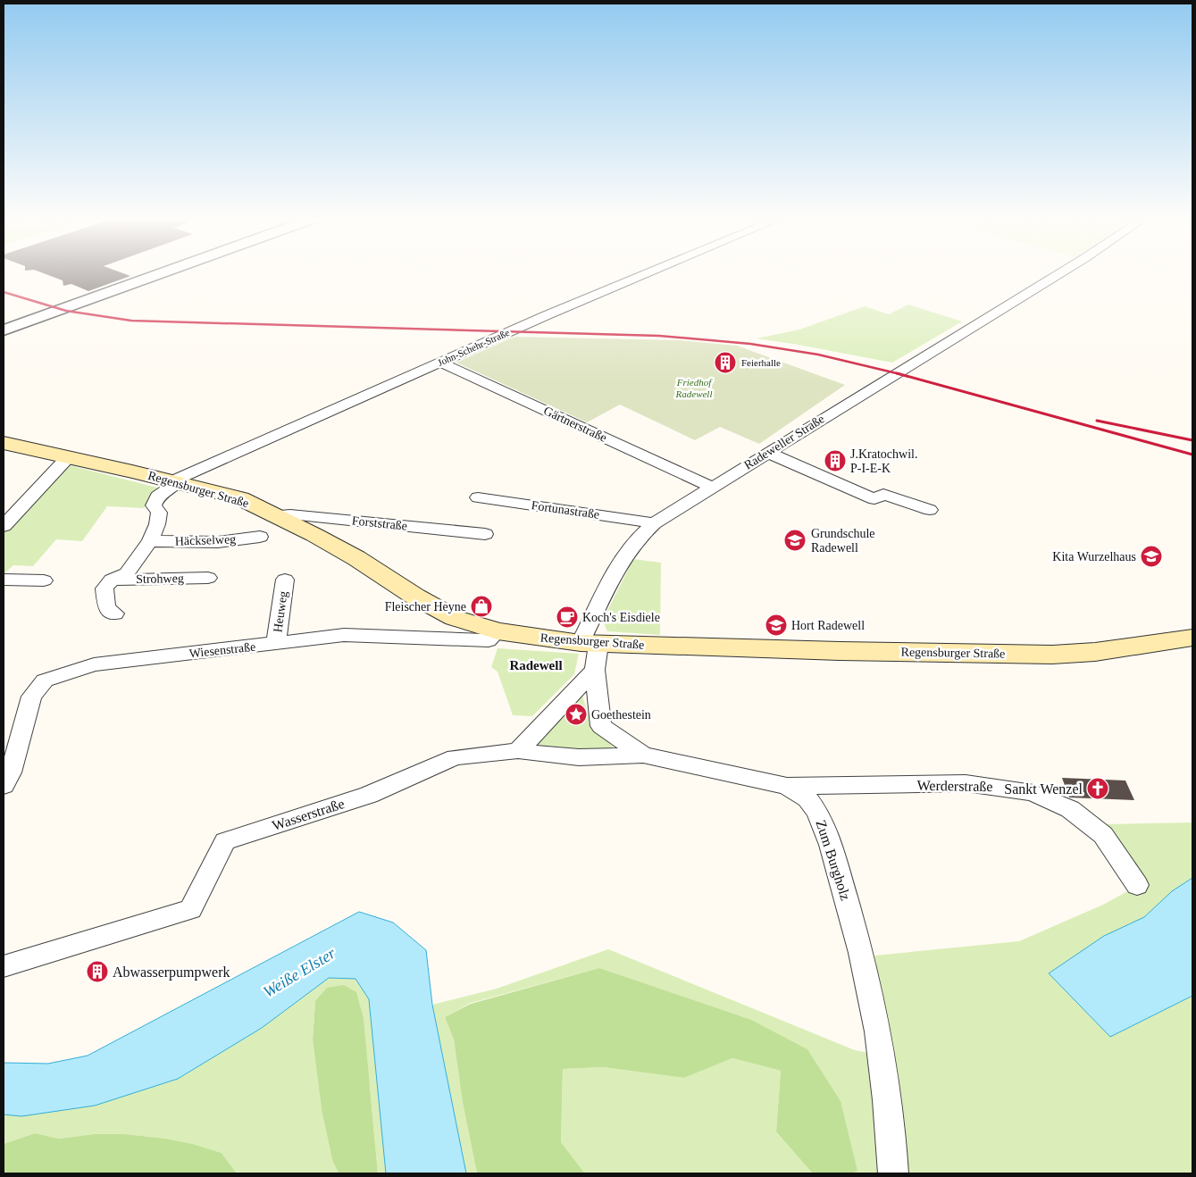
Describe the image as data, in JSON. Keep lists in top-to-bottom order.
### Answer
{
  "streets": {
    "main road": ["Regensburger Straße"],
    "street": [
      "John-Schehr-Straße",
      "Gärtnerstraße",
      "Radeweller Straße",
      "Fortunastraße",
      "Forststraße",
      "Häckselweg",
      "Strohweg",
      "Heuweg",
      "Wiesenstraße",
      "Werderstraße",
      "Wasserstraße",
      "Zum Burgholz"
    ]
  },
  "crossings": [
    ["John-Schehr-Straße", "Gärtnerstraße"],
    ["John-Schehr-Straße", "Regensburger Straße"],
    ["John-Schehr-Straße", "Häckselweg"],
    ["Gärtnerstraße", "Radeweller Straße"],
    ["Radeweller Straße", "Regensburger Straße"],
    ["Radeweller Straße", "Fortunastraße"],
    ["Regensburger Straße", "Forststraße"],
    ["Regensburger Straße", "Wiesenstraße"],
    ["Heuweg", "Wiesenstraße"],
    ["Werderstraße", "Zum Burgholz"],
    ["Wasserstraße", "Zum Burgholz"]
  ],
  "districts": ["Radewell"],
  "water": ["Weiße Elster"],
  "parks": ["Friedhof Radewell"],
  "places": {
    "building": ["Feierhalle", "J.Kratochwil. P-I-E-K", "Abwasserpumpwerk"],
    "school or university": ["Grundschule Radewell", "Kita Wurzelhaus", "Hort Radewell"],
    "shop": ["Fleischer Heyne"],
    "cafe": ["Koch's Eisdiele"],
    "place": ["Goethestein"],
    "church": ["Sankt Wenzel"]
  }
}
